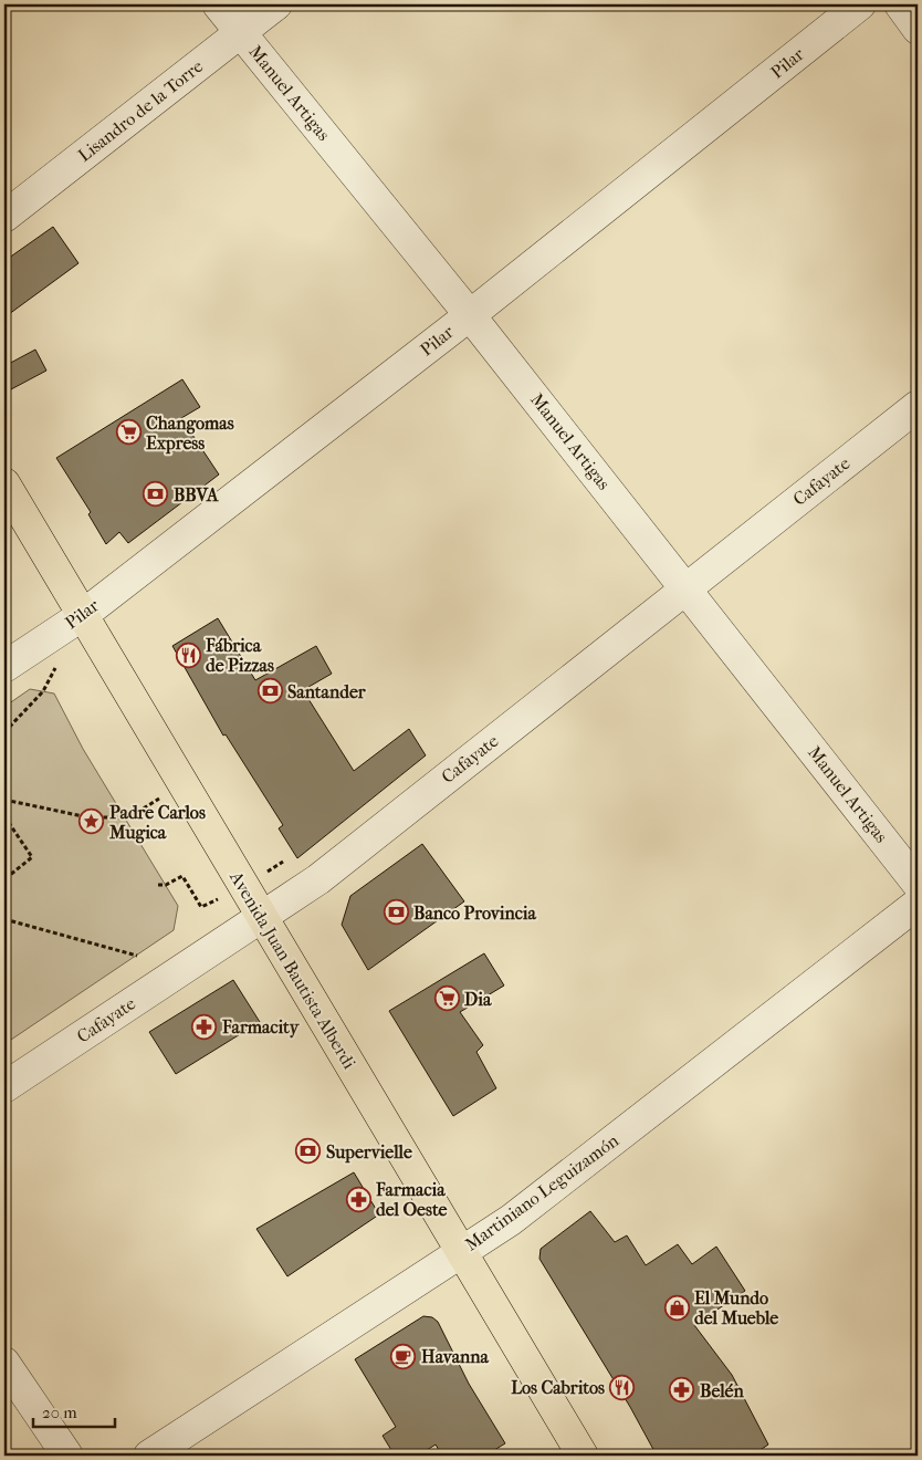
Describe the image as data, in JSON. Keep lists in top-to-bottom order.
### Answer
{
  "streets": {
    "main road": ["Avenida Juan Bautista Alberdi"],
    "street": [
      "Pilar",
      "Manuel Artigas",
      "Lisandro de la Torre",
      "Cafayate",
      "Martiniano Leguizamón"
    ]
  },
  "crossings": [
    ["Pilar", "Manuel Artigas"],
    ["Pilar", "Avenida Juan Bautista Alberdi"],
    ["Manuel Artigas", "Lisandro de la Torre"],
    ["Manuel Artigas", "Cafayate"],
    ["Cafayate", "Avenida Juan Bautista Alberdi"],
    ["Avenida Juan Bautista Alberdi", "Martiniano Leguizamón"]
  ],
  "places": {
    "supermarket": ["Changomas Express", "Dia"],
    "bank": [
      "BBVA",
      "Santander",
      "Banco Provincia",
      "Supervielle"
    ],
    "restaurant": ["Fábrica de Pizzas", "Los Cabritos"],
    "place": ["Padre Carlos Mugica"],
    "pharmacy": ["Farmacity", "Farmacia del Oeste", "Belén"],
    "shop": ["El Mundo del Mueble"],
    "cafe": ["Havanna"]
  },
  "scale_bar": "20 m"
}
